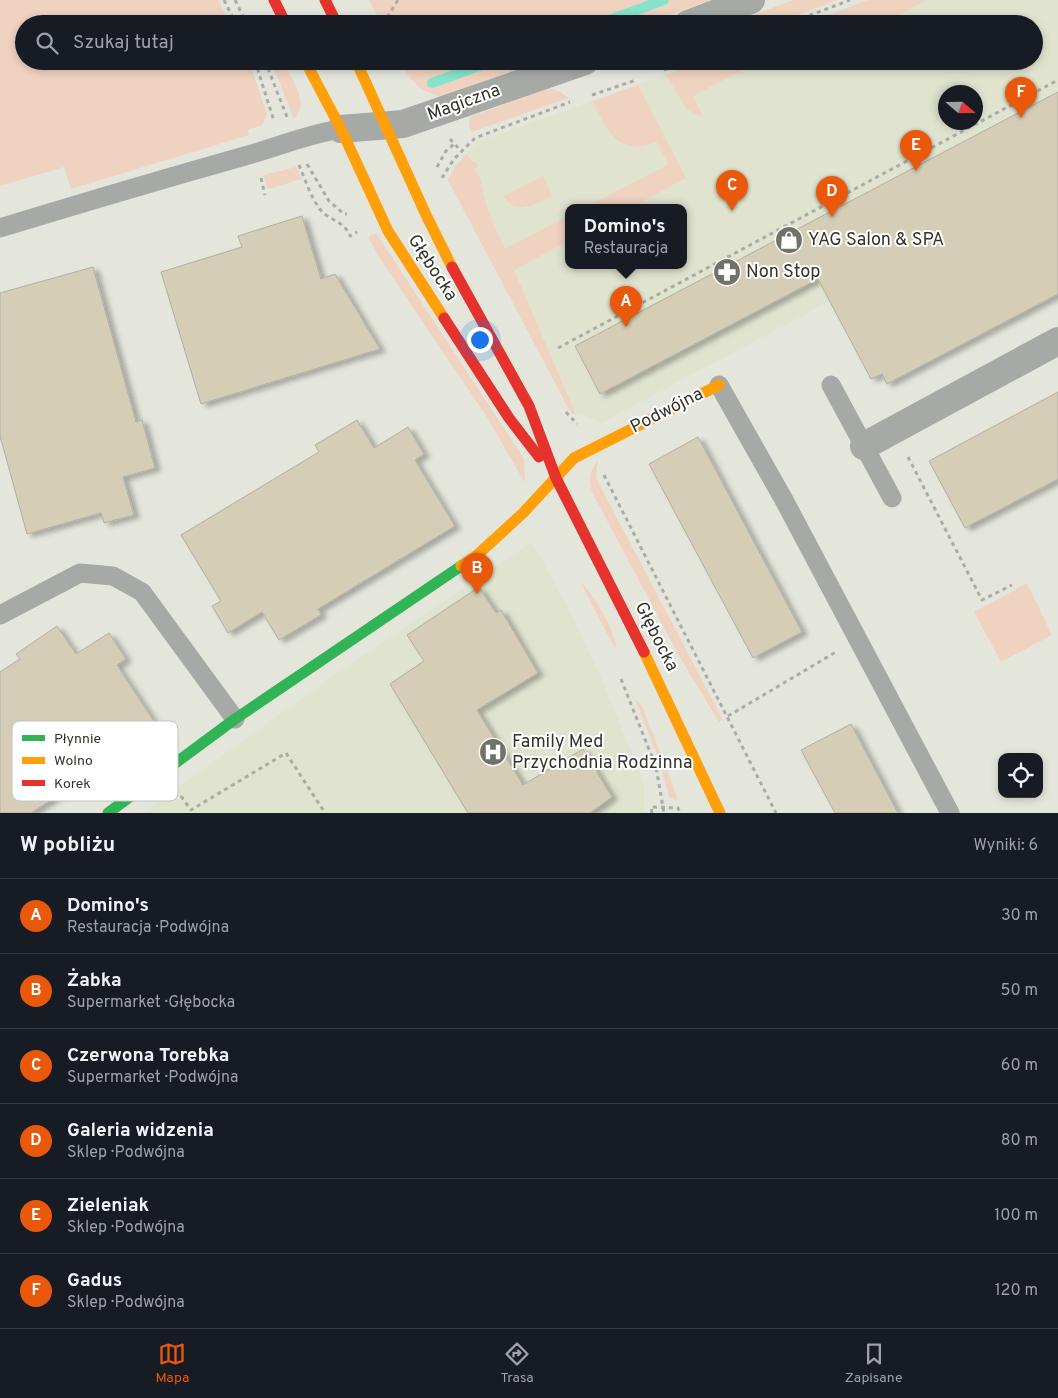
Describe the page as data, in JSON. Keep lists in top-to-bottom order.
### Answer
{
  "streets": {
    "street": ["Magiczna", "Głębocka", "Podwójna"]
  },
  "crossings": [
    ["Magiczna", "Głębocka"],
    ["Głębocka", "Podwójna"]
  ],
  "places": {
    "shop": ["YAG Salon & SPA"],
    "pharmacy": ["Non Stop"],
    "hospital": ["Family Med Przychodnia Rodzinna"]
  },
  "legend": ["Płynnie", "Wolno", "Korek"],
  "north": "right",
  "page": {
    "search": "Szukaj tutaj",
    "pins": [
      "F",
      "E",
      "C",
      "D",
      "A",
      "B"
    ],
    "popup": ["Domino's", "Restauracja"],
    "heading": ["W pobliżu", "Wyniki: 6"],
    "list": [
      {
        "mark": "A",
        "name": "Domino's",
        "note": "Restauracja · Podwójna",
        "value": "30 m"
      },
      {
        "mark": "B",
        "name": "Żabka",
        "note": "Supermarket · Głębocka",
        "value": "50 m"
      },
      {
        "mark": "C",
        "name": "Czerwona Torebka",
        "note": "Supermarket · Podwójna",
        "value": "60 m"
      },
      {
        "mark": "D",
        "name": "Galeria widzenia",
        "note": "Sklep · Podwójna",
        "value": "80 m"
      },
      {
        "mark": "E",
        "name": "Zieleniak",
        "note": "Sklep · Podwójna",
        "value": "100 m"
      },
      {
        "mark": "F",
        "name": "Gadus",
        "note": "Sklep · Podwójna",
        "value": "120 m"
      }
    ],
    "nav": ["Mapa", "Trasa", "Zapisane"]
  }
}
